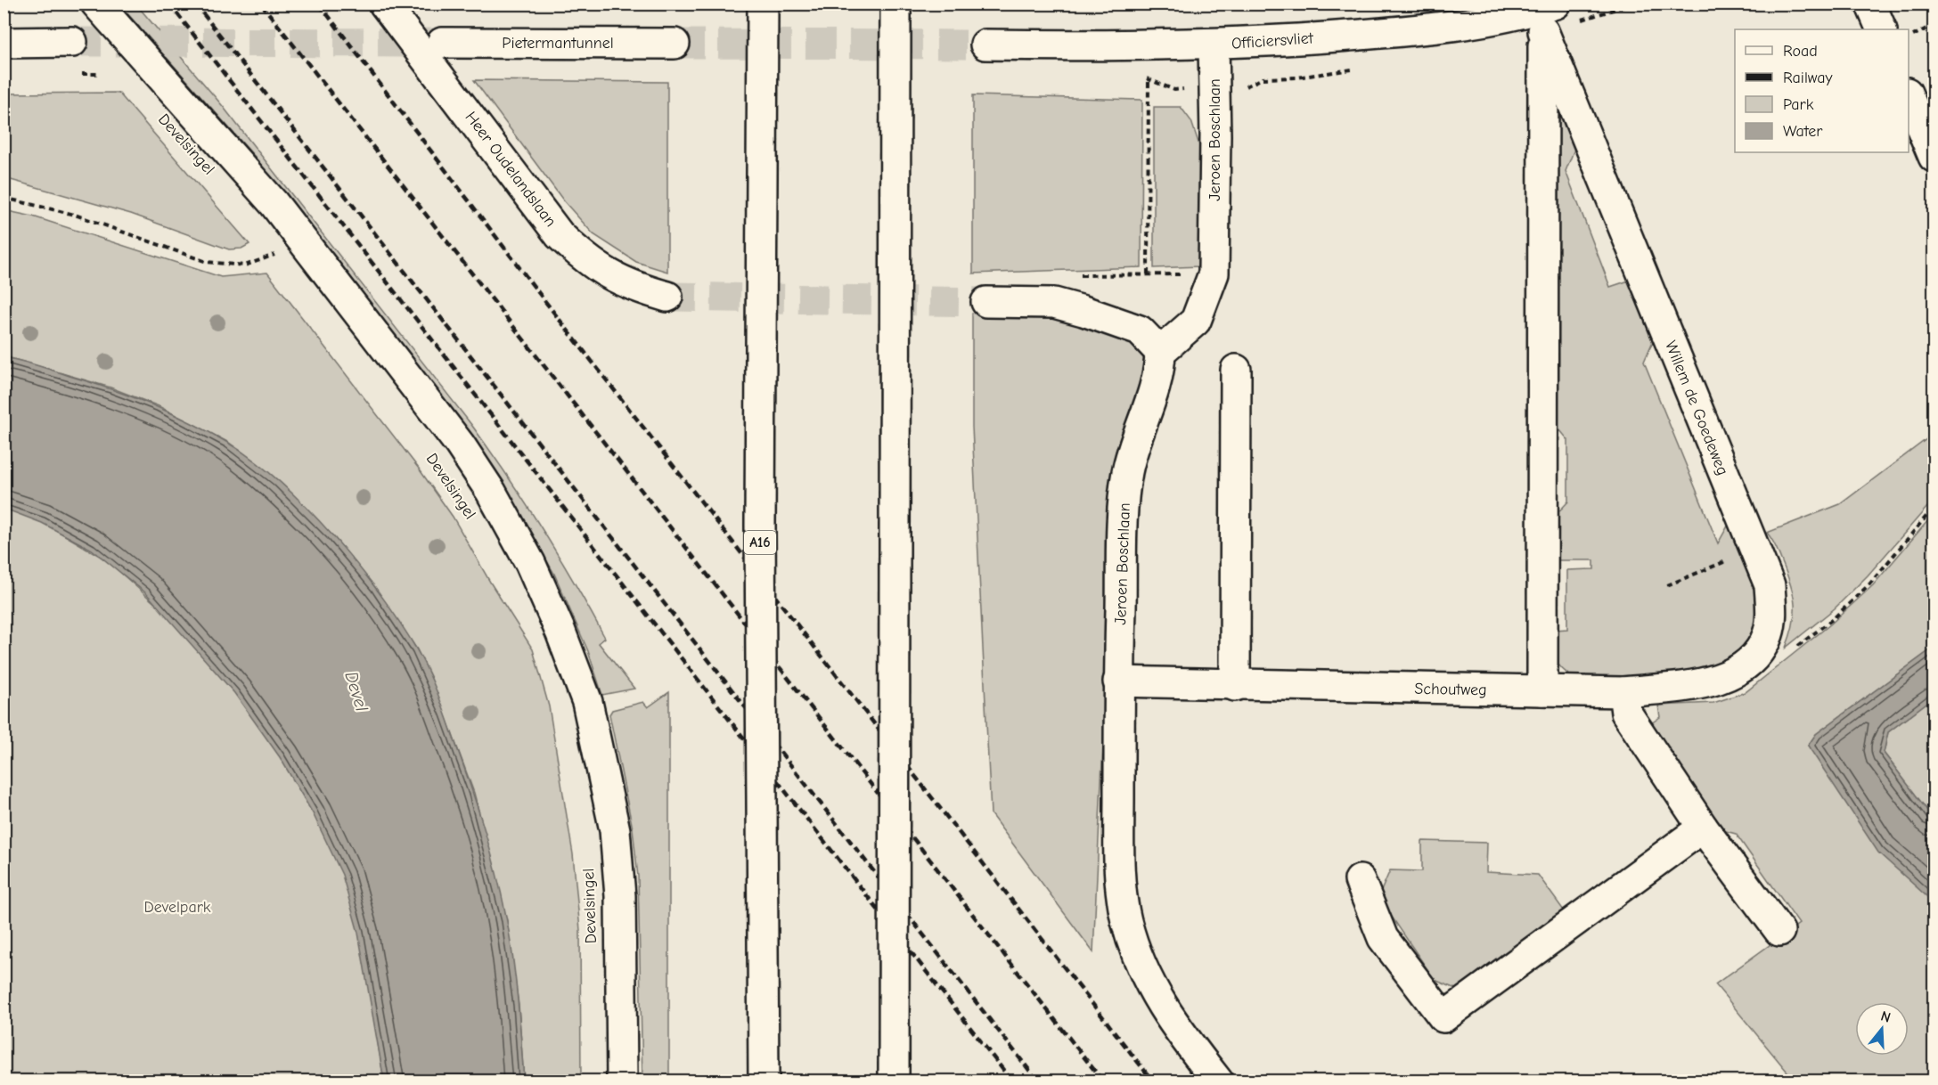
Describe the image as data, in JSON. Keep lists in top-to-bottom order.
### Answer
{
  "streets": {
    "main road": [
      "Officiersvliet",
      "Pietermantunnel",
      "Jeroen Boschlaan",
      "Develsingel",
      "Heer Oudelandslaan",
      "Willem de Goedeweg",
      "A16",
      "Schoutweg"
    ]
  },
  "crossings": [
    ["Officiersvliet", "Jeroen Boschlaan"],
    ["Officiersvliet", "Willem de Goedeweg"],
    ["Jeroen Boschlaan", "Schoutweg"],
    ["Willem de Goedeweg", "Schoutweg"]
  ],
  "water": ["Devel"],
  "parks": ["Develpark"],
  "legend": [
    "Road",
    "Railway",
    "Park",
    "Water"
  ],
  "north": "top"
}
